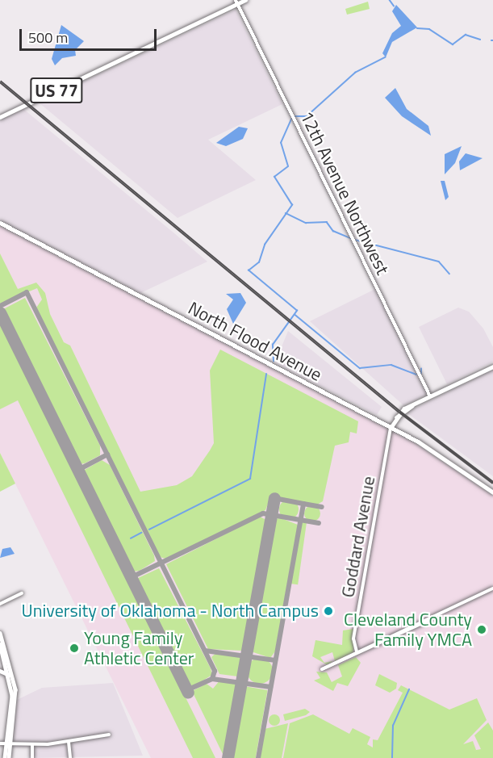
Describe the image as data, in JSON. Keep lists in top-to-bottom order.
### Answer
{
  "streets": {
    "main road": ["US 77", "North Flood Avenue"],
    "street": ["12th Avenue Northwest", "Goddard Avenue"]
  },
  "crossings": [
    ["US 77", "12th Avenue Northwest"],
    ["North Flood Avenue", "Goddard Avenue"]
  ],
  "places": ["University of Oklahoma - North Campus", "Cleveland County Family YMCA", "Young Family Athletic Center"],
  "scale_bar": "500 m"
}
